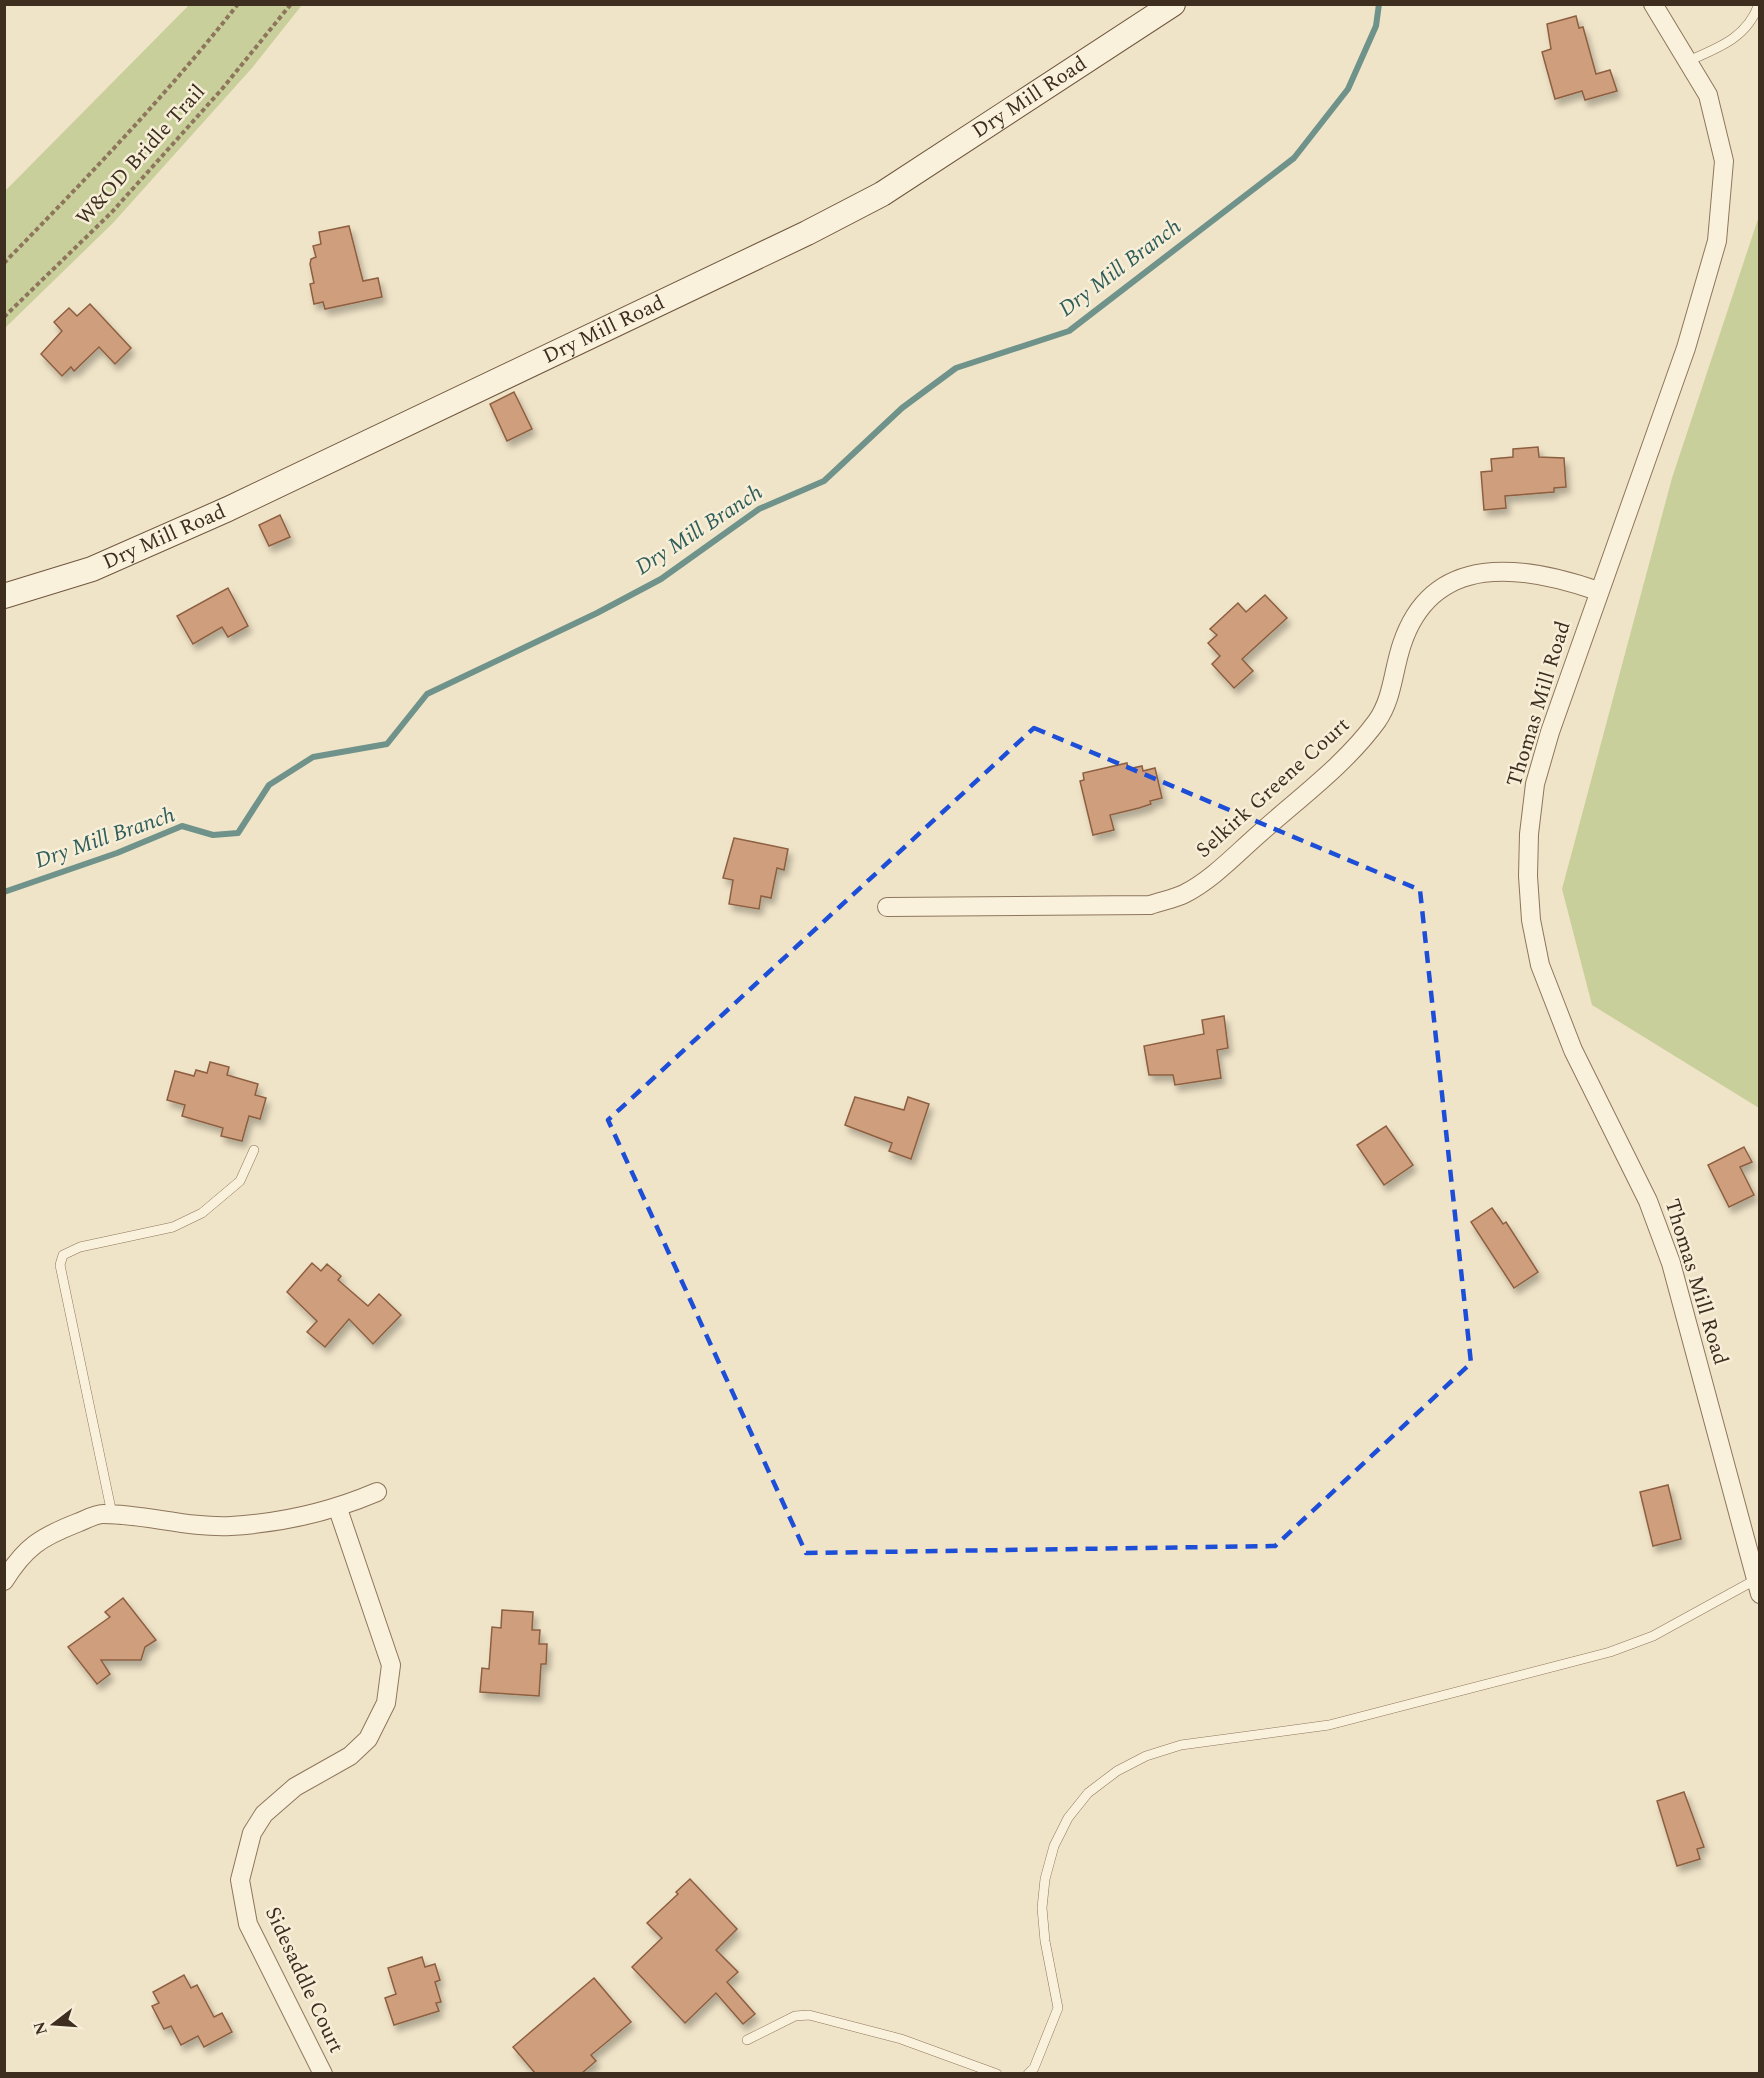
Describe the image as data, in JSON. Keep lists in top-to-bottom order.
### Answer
{
  "streets": {
    "street": [
      "Dry Mill Road",
      "Thomas Mill Road",
      "Selkirk Greene Court",
      "Sidesaddle Court"
    ],
    "path": ["W&OD Bridle Trail"]
  },
  "crossings": [
    ["Thomas Mill Road", "Selkirk Greene Court"]
  ],
  "water": ["Dry Mill Branch"],
  "north": "left"
}
